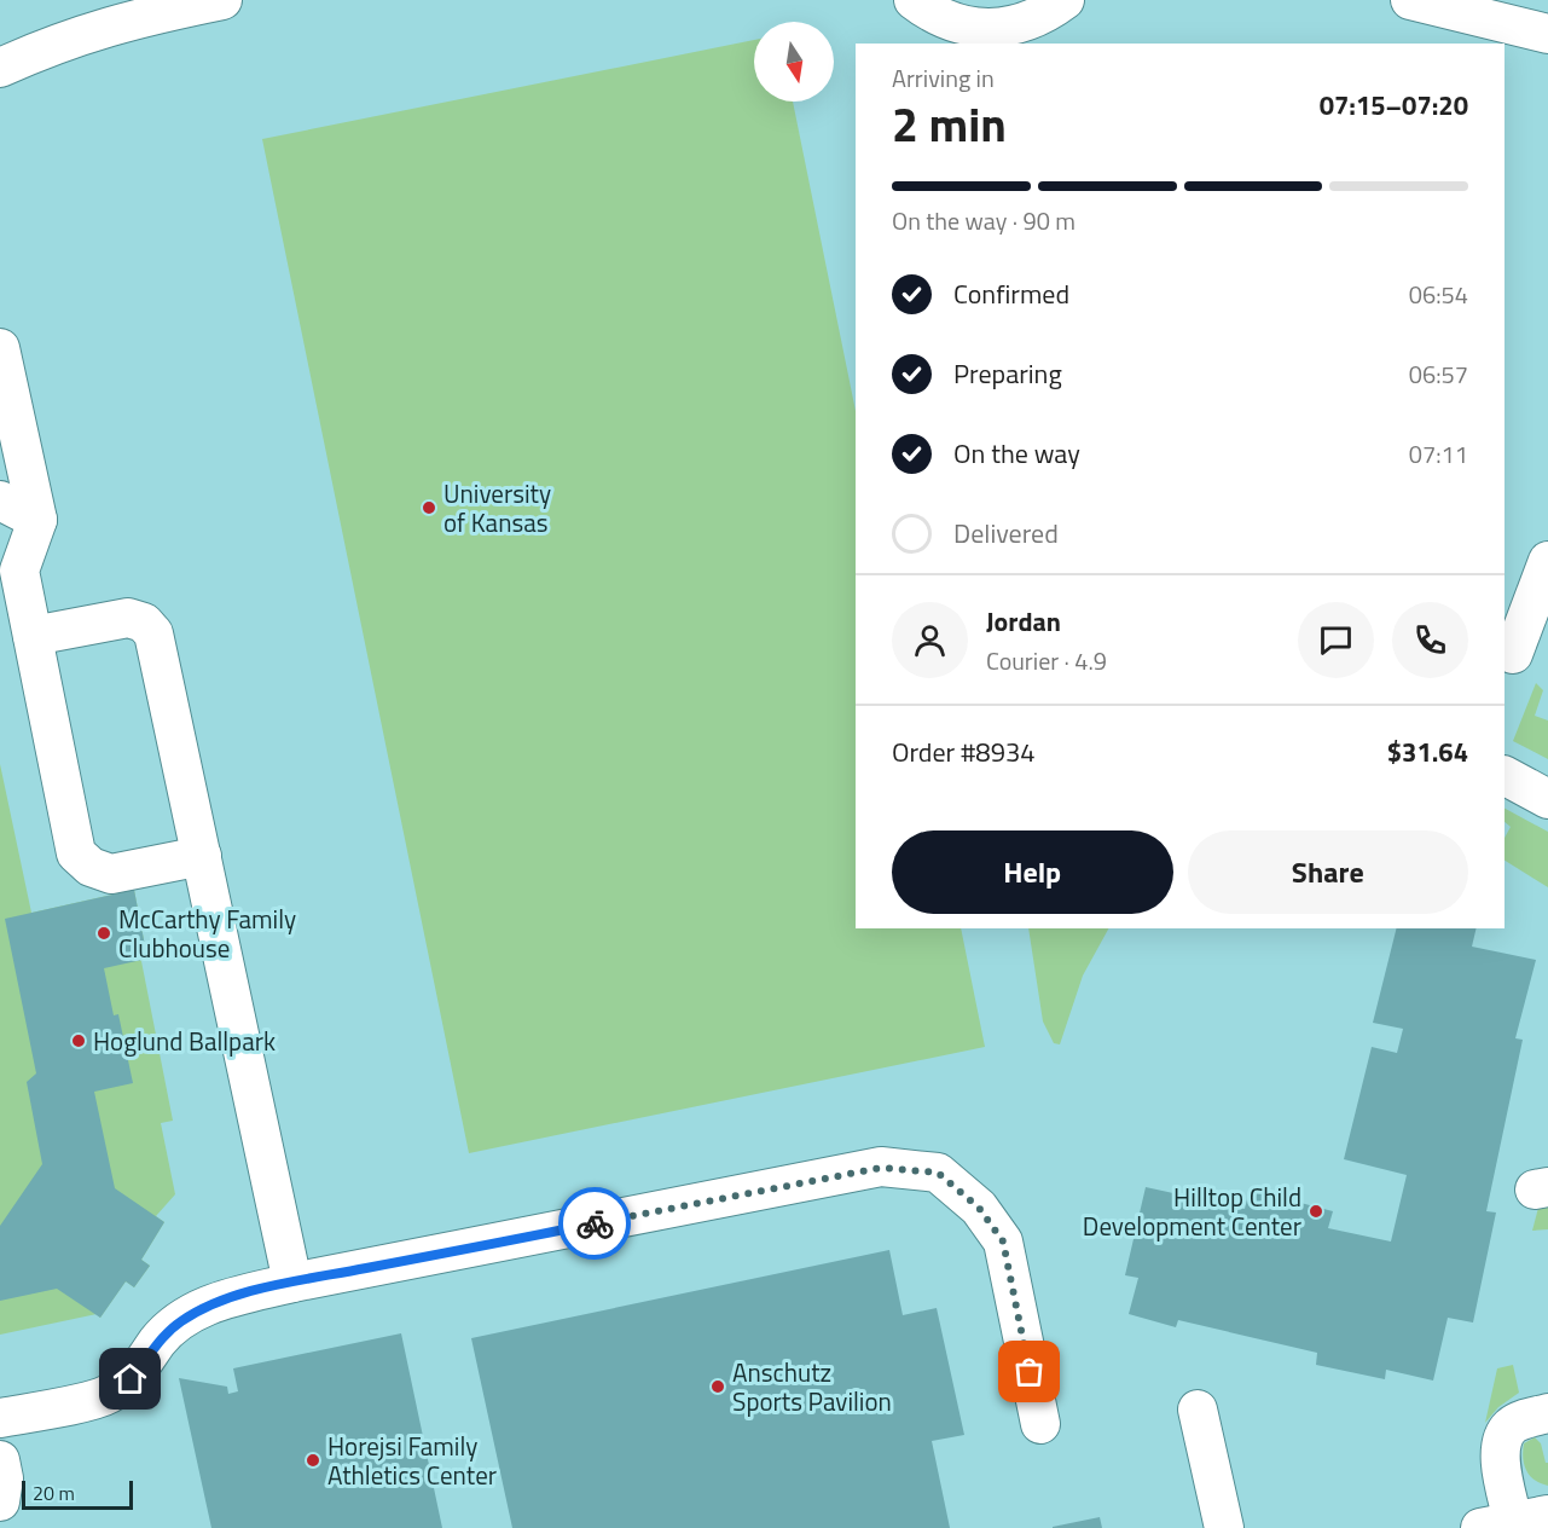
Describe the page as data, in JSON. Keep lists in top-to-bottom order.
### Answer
{
  "places": [
    "University of Kansas",
    "McCarthy Family Clubhouse",
    "Hoglund Ballpark",
    "Hilltop Child Development Center",
    "Anschutz Sports Pavilion",
    "Horejsi Family Athletics Center"
  ],
  "scale_bar": "20 m",
  "north": "bottom",
  "page": {
    "heading": ["2 min", "Arriving in", "07:15–07:20"],
    "panel": [
      "Jordan",
      "Courier · 4.9",
      "Order #8934",
      "$31.64"
    ],
    "bar": "On the way · 90 m",
    "list": [
      ["Confirmed", "06:54"],
      ["Preparing", "06:57"],
      ["On the way", "07:11"],
      "Delivered"
    ],
    "buttons": ["Help", "Share"],
    "scale": "20 m"
  }
}
